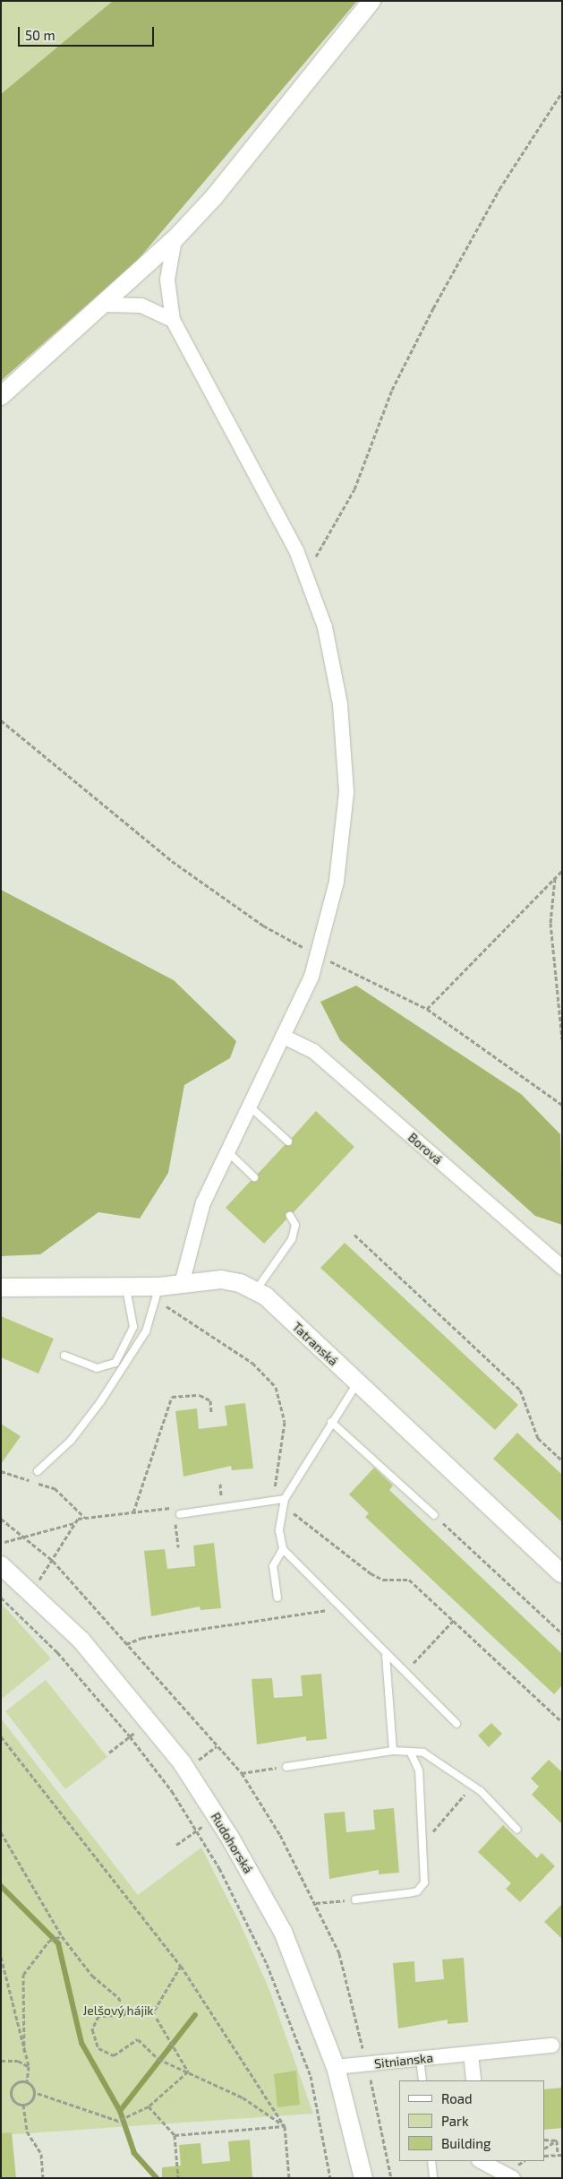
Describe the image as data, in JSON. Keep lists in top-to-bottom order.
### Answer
{
  "streets": {
    "street": [
      "Borová",
      "Tatranská",
      "Rudohorská",
      "Sitnianska"
    ]
  },
  "crossings": [
    ["Rudohorská", "Sitnianska"]
  ],
  "parks": ["Jelšový hájik"],
  "legend": ["Road", "Park", "Building"],
  "scale_bar": "50 m"
}
